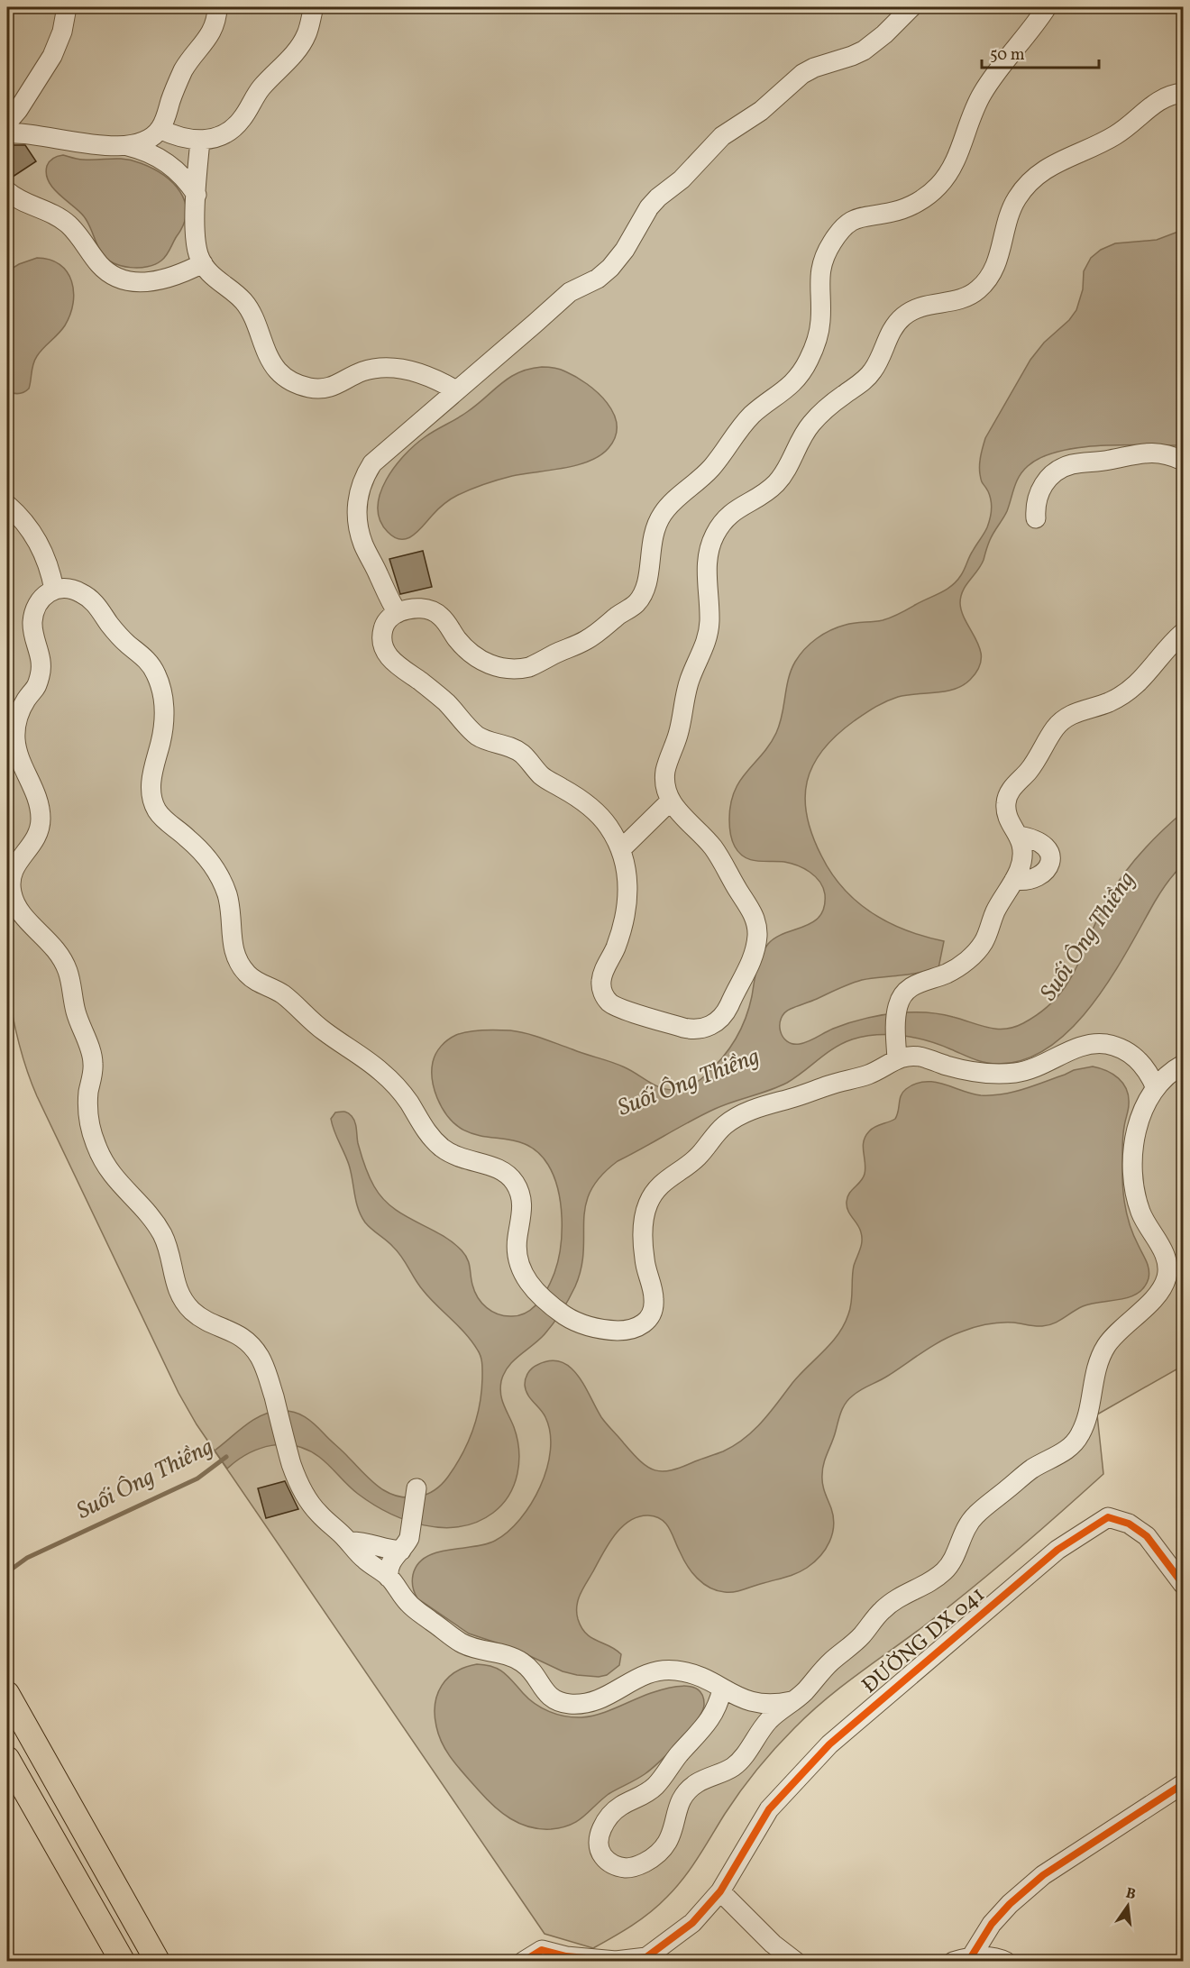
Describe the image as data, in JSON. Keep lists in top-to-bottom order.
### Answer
{
  "streets": {
    "street": ["ĐƯỜNG DX 041"]
  },
  "water": ["Suối Ông Thiềng"],
  "scale_bar": "50 m",
  "north": "top"
}
